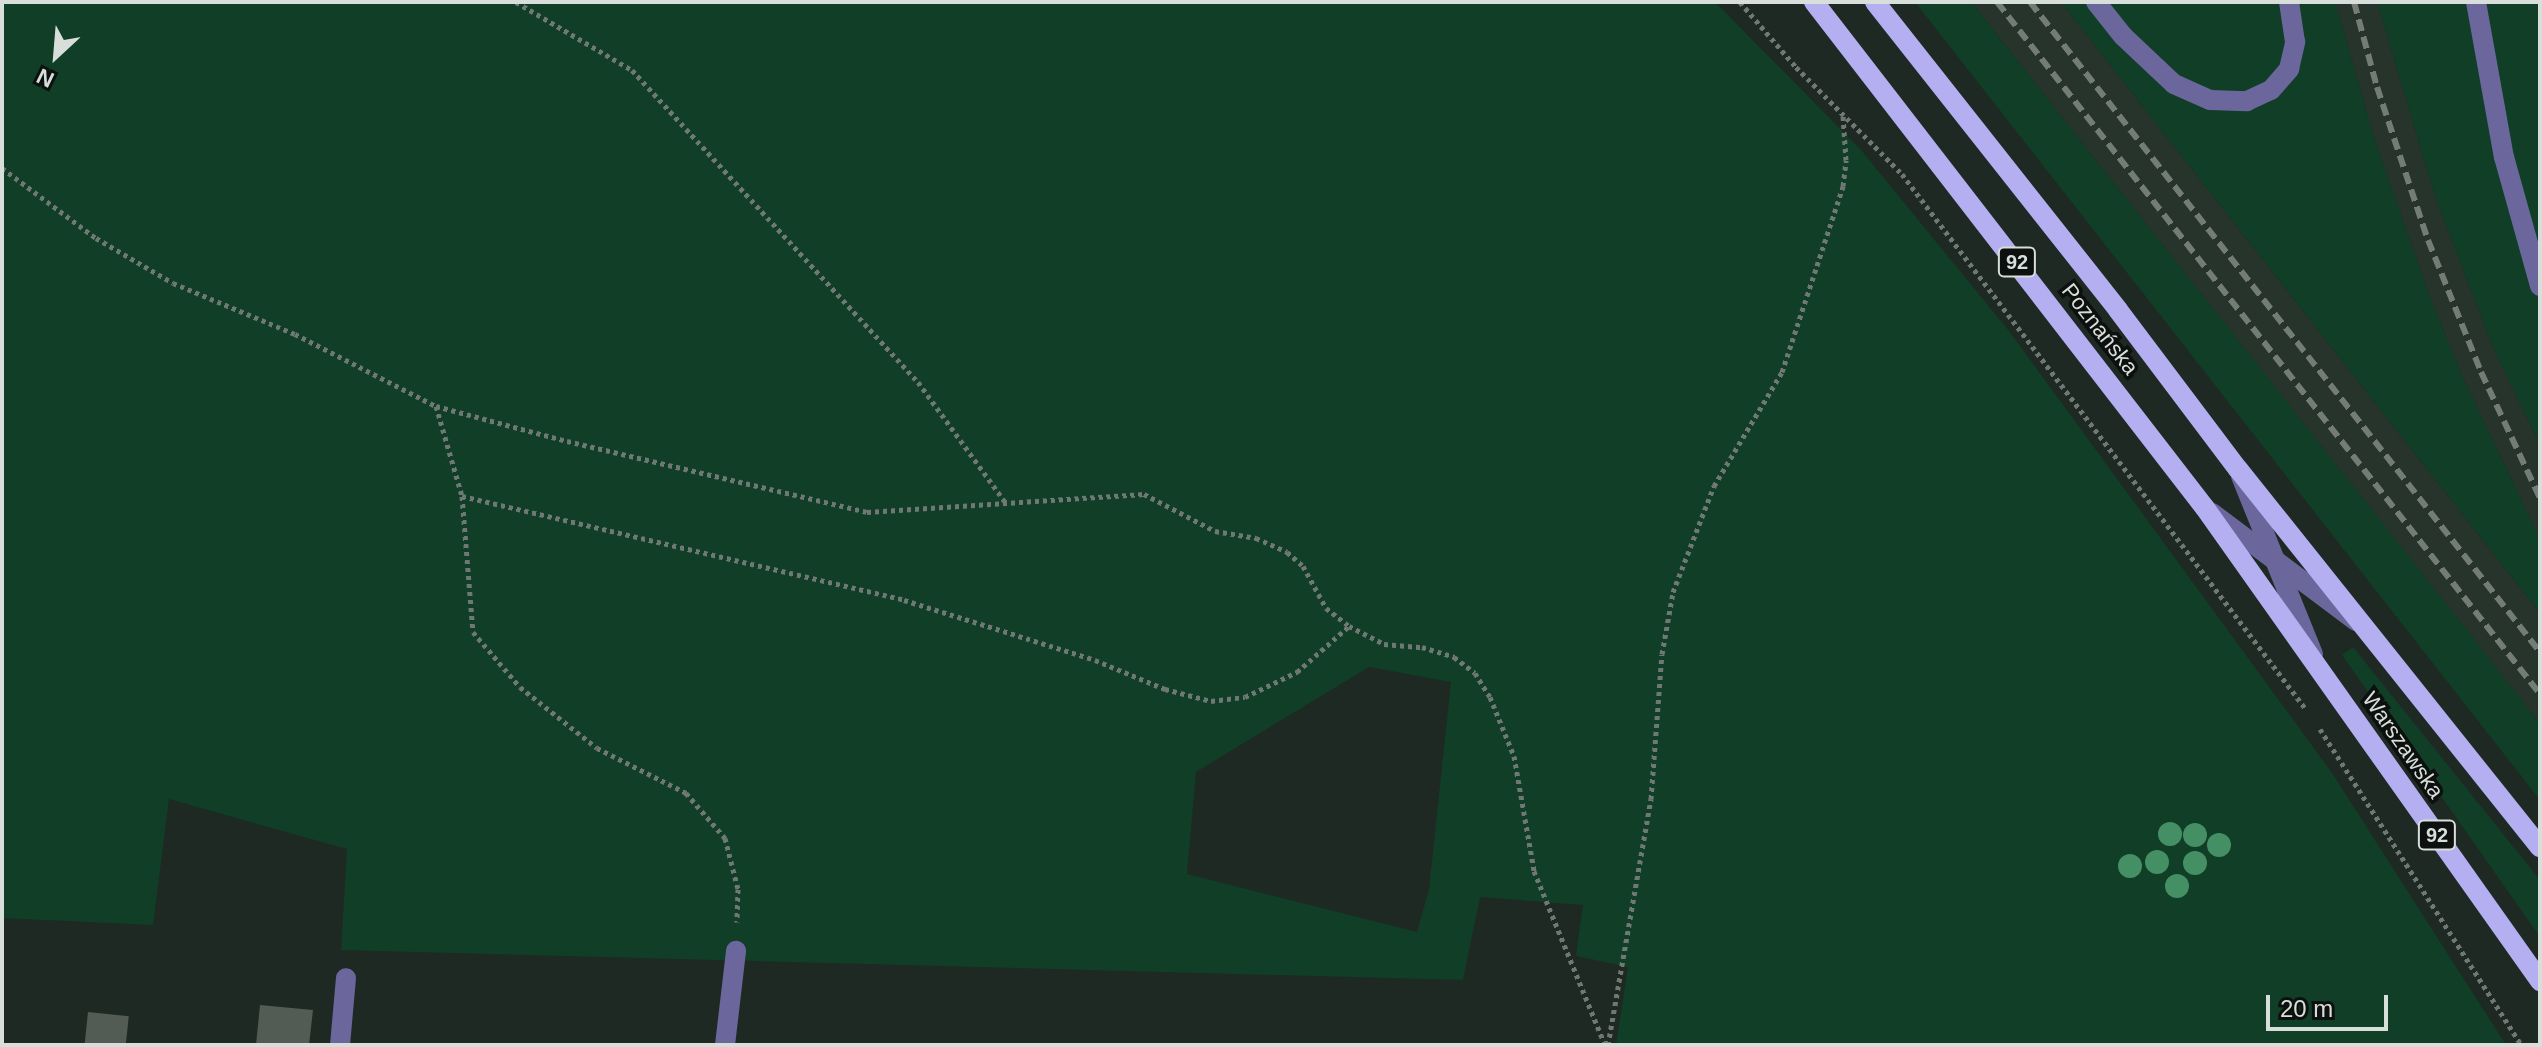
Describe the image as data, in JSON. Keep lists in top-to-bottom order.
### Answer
{
  "streets": {
    "main road": ["92", "Poznańska", "Warszawska"]
  },
  "crossings": [
    ["Poznańska", "Warszawska"]
  ],
  "scale_bar": "20 m",
  "north": "bottom left"
}
